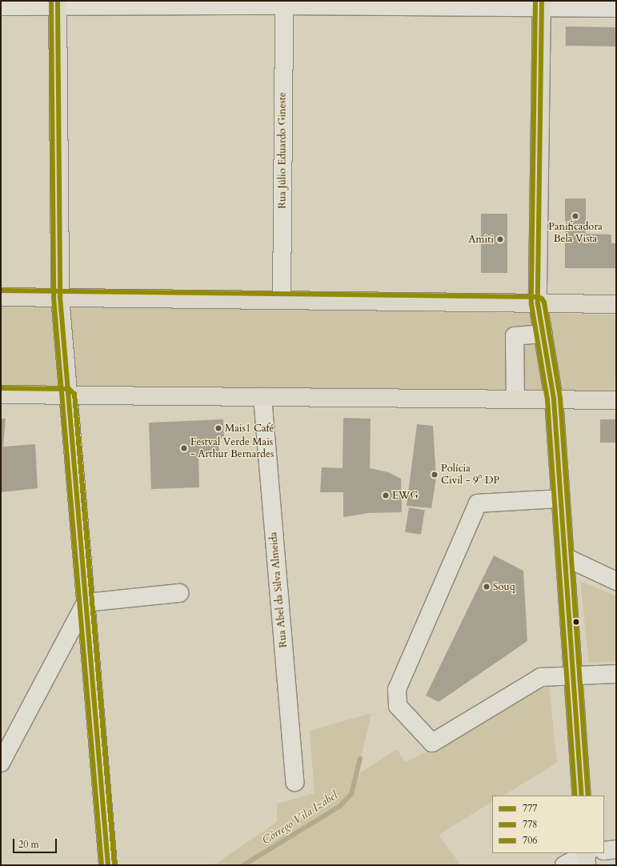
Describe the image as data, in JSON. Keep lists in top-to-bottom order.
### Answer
{
  "streets": {
    "street": ["Rua Júlio Eduardo Gineste", "Rua Abel da Silva Almeida"]
  },
  "water": ["Córrego Vila Izabel"],
  "places": [
    "Panificadora Bela Vista",
    "Amiti",
    "Mais1 Café",
    "Festval Verde Mais - Arthur Bernardes",
    "Polícia Civil - 9º DP",
    "EWG",
    "Souq"
  ],
  "lines": ["transit line 777", "transit line 778", "transit line 706"],
  "legend": ["777", "778", "706"],
  "scale_bar": "20 m"
}
